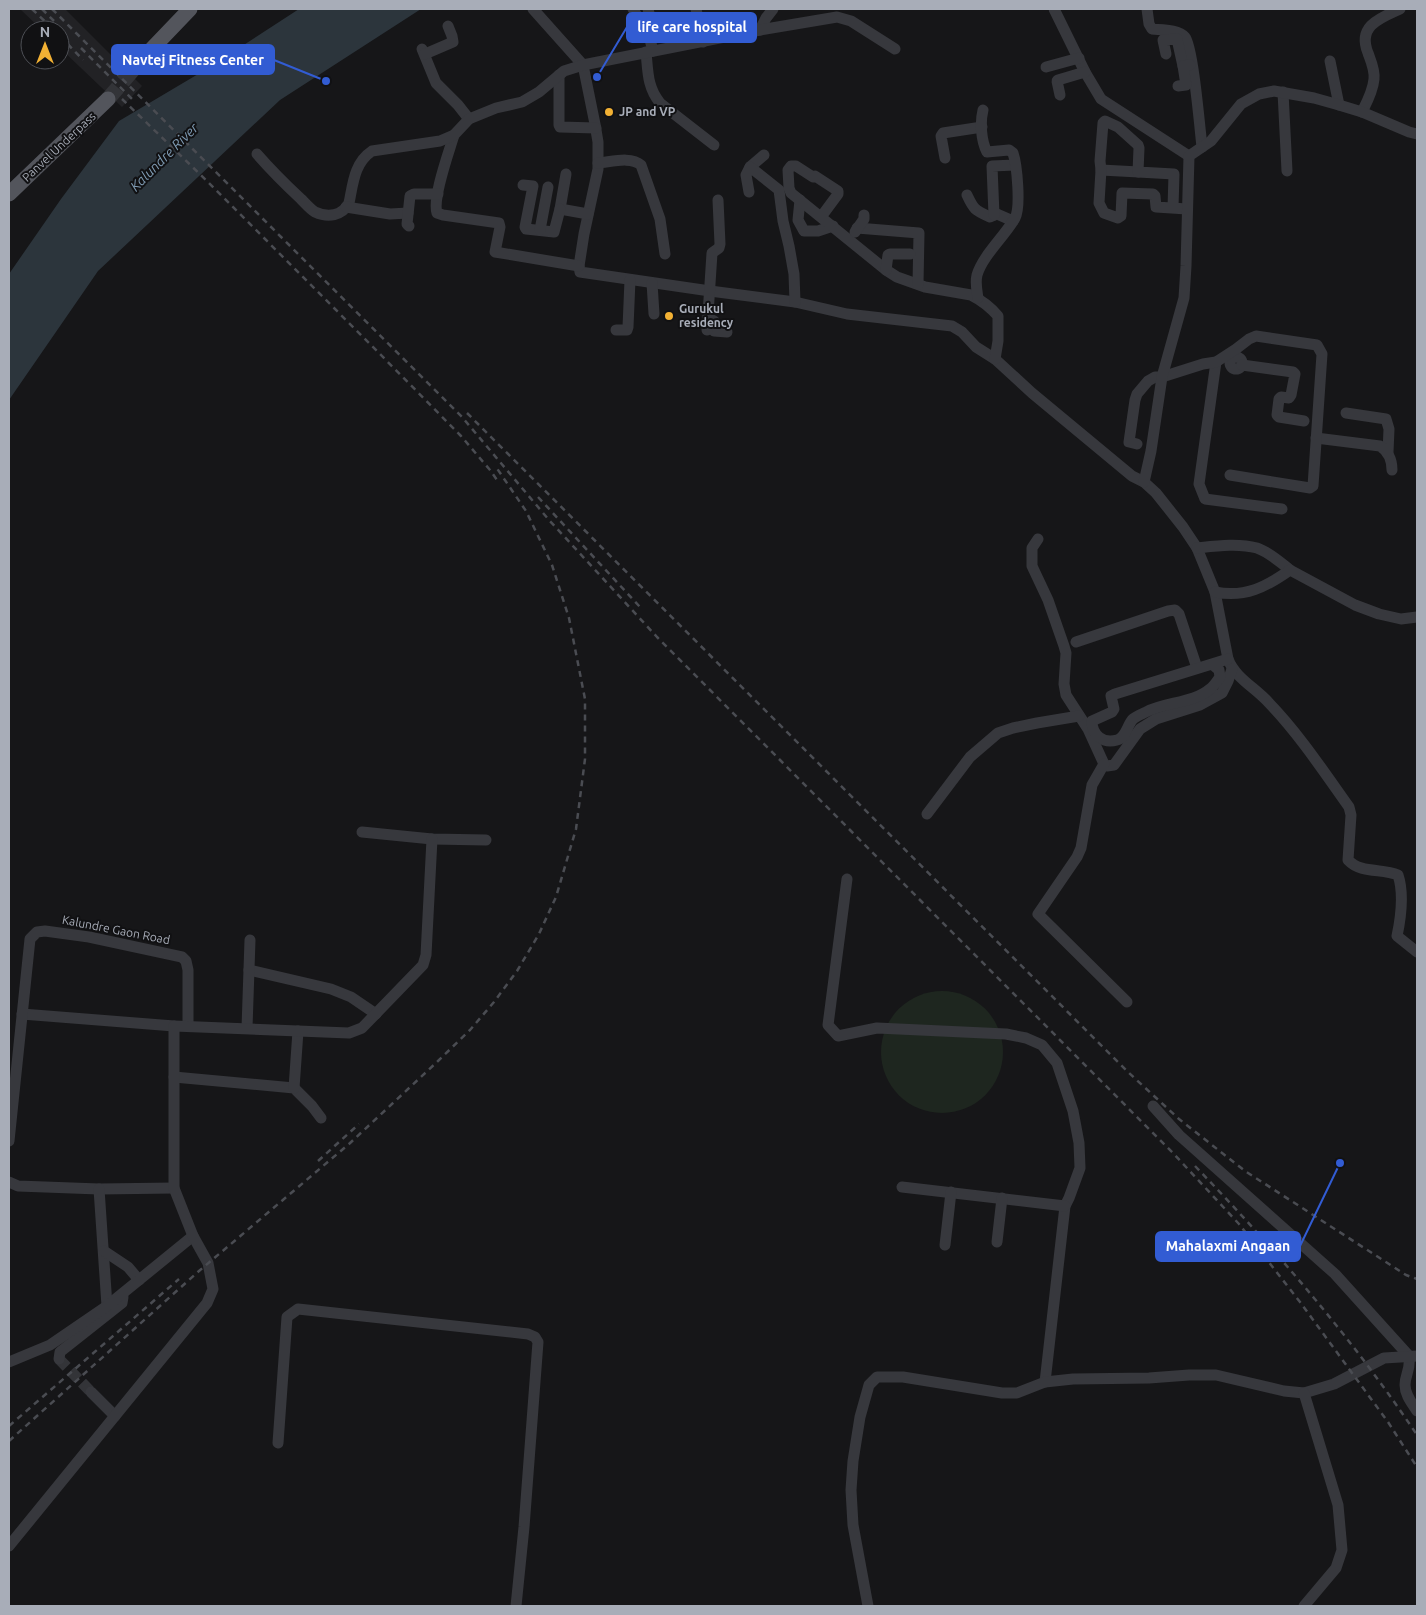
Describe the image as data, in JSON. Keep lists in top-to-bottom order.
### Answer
{
  "streets": {
    "main road": ["Panvel Underpass"],
    "street": ["Kalundre Gaon Road"]
  },
  "water": ["Kalundre River"],
  "places": [
    "life care hospital",
    "Navtej Fitness Center",
    "JP and VP",
    "Gurukul residency",
    "Mahalaxmi Angaan"
  ],
  "north": "top"
}
